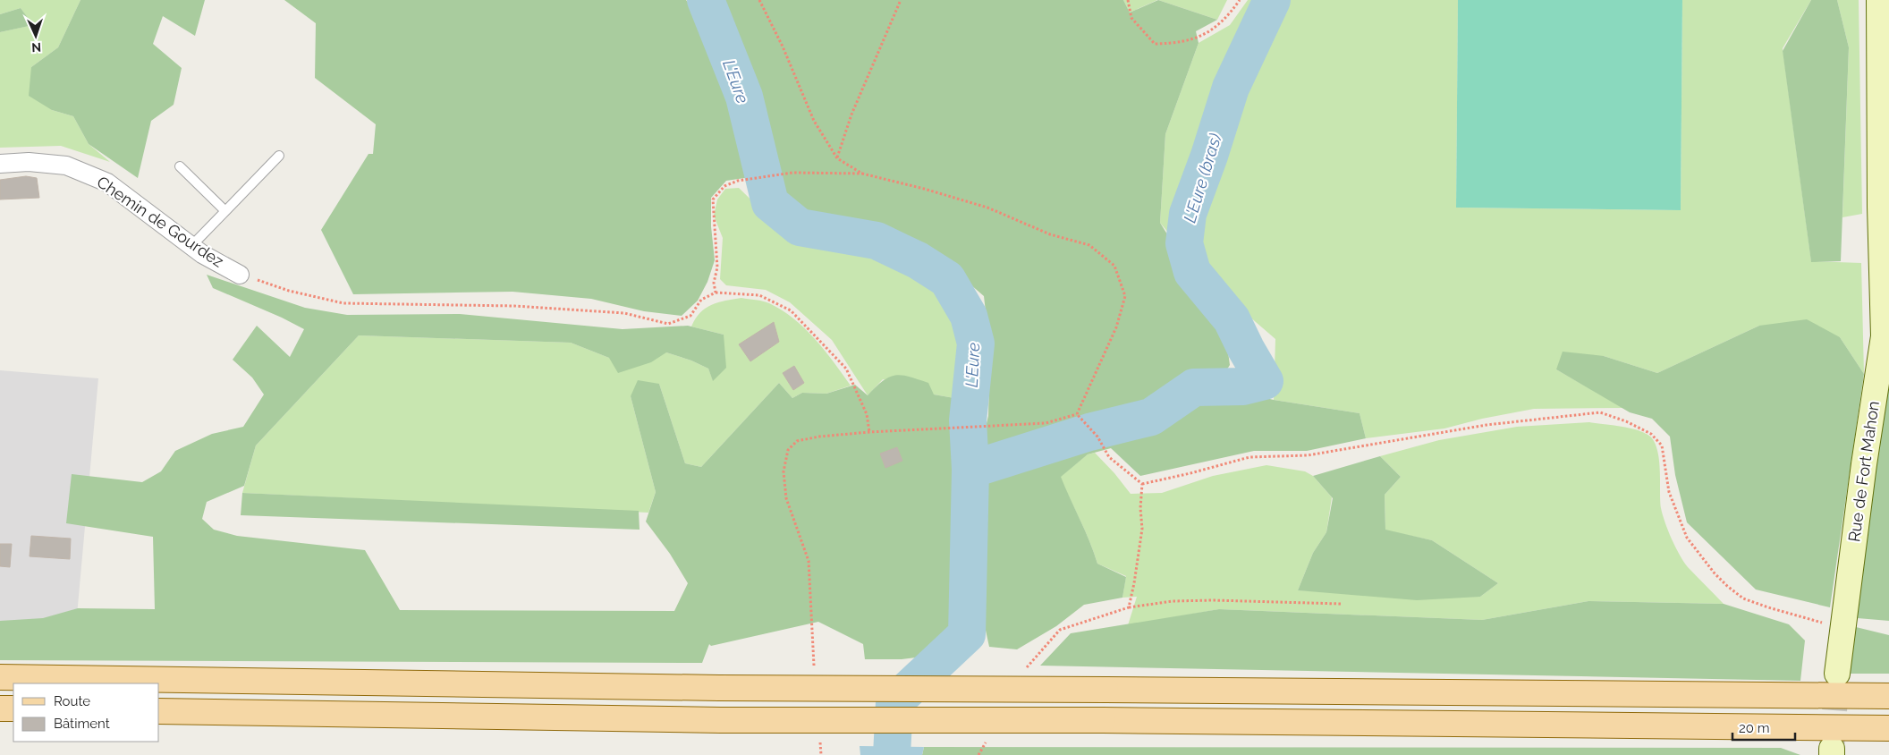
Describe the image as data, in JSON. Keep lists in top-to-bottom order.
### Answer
{
  "streets": {
    "street": ["Chemin de Gourdez", "Rue de Fort Mahon"]
  },
  "water": ["L'Eure", "L'Eure (bras)"],
  "legend": ["Route", "Bâtiment"],
  "scale_bar": "20 m",
  "north": "bottom"
}
